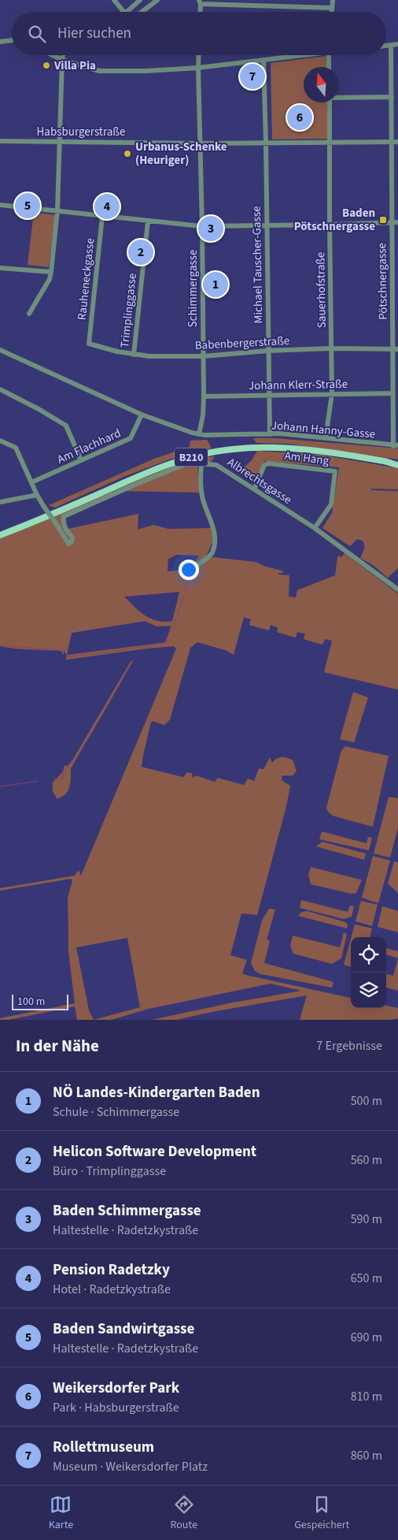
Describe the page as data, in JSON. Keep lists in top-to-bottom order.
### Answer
{
  "streets": {
    "main road": ["B210"],
    "street": [
      "Habsburgerstraße",
      "Michael Tauscher-Gasse",
      "Rauheneckgasse",
      "Pötschnergasse",
      "Schimmergasse",
      "Sauerhofstraße",
      "Trimplinggasse",
      "Babenbergerstraße",
      "Johann Klerr-Straße",
      "Johann Hanny-Gasse",
      "Am Flachhard",
      "Am Hang",
      "Albrechtsgasse"
    ]
  },
  "crossings": [
    ["Habsburgerstraße", "Michael Tauscher-Gasse"],
    ["Habsburgerstraße", "Pötschnergasse"],
    ["Habsburgerstraße", "Schimmergasse"],
    ["Habsburgerstraße", "Sauerhofstraße"],
    ["Michael Tauscher-Gasse", "Babenbergerstraße"],
    ["Michael Tauscher-Gasse", "Johann Klerr-Straße"],
    ["Michael Tauscher-Gasse", "Johann Hanny-Gasse"],
    ["Rauheneckgasse", "Babenbergerstraße"],
    ["Pötschnergasse", "Babenbergerstraße"],
    ["Pötschnergasse", "Johann Klerr-Straße"],
    ["Pötschnergasse", "Johann Hanny-Gasse"],
    ["Schimmergasse", "Babenbergerstraße"],
    ["Schimmergasse", "Johann Klerr-Straße"],
    ["Schimmergasse", "Johann Hanny-Gasse"],
    ["Sauerhofstraße", "Babenbergerstraße"],
    ["Sauerhofstraße", "Johann Klerr-Straße"],
    ["Sauerhofstraße", "Johann Hanny-Gasse"],
    ["Trimplinggasse", "Babenbergerstraße"],
    ["Am Hang", "Albrechtsgasse"]
  ],
  "places": {
    "other": ["Villa Pia", "Urbanus-Schenke (Heuriger)"],
    "transit": ["Baden Pötschnergasse"]
  },
  "scale_bar": "100 m",
  "north": "top",
  "page": {
    "search": "Hier suchen",
    "pins": [
      "7",
      "6",
      "5",
      "4",
      "3",
      "2",
      "1"
    ],
    "scale": "100 m",
    "heading": ["In der Nähe", "7 Ergebnisse"],
    "list": [
      {
        "mark": "1",
        "name": "NÖ Landes-Kindergarten Baden",
        "note": "Schule · Schimmergasse",
        "value": "500 m"
      },
      {
        "mark": "2",
        "name": "Helicon Software Development",
        "note": "Büro · Trimplinggasse",
        "value": "560 m"
      },
      {
        "mark": "3",
        "name": "Baden Schimmergasse",
        "note": "Haltestelle · Radetzkystraße",
        "value": "590 m"
      },
      {
        "mark": "4",
        "name": "Pension Radetzky",
        "note": "Hotel · Radetzkystraße",
        "value": "650 m"
      },
      {
        "mark": "5",
        "name": "Baden Sandwirtgasse",
        "note": "Haltestelle · Radetzkystraße",
        "value": "690 m"
      },
      {
        "mark": "6",
        "name": "Weikersdorfer Park",
        "note": "Park · Habsburgerstraße",
        "value": "810 m"
      },
      {
        "mark": "7",
        "name": "Rollettmuseum",
        "note": "Museum · Weikersdorfer Platz",
        "value": "860 m"
      }
    ],
    "nav": ["Karte", "Route", "Gespeichert"]
  }
}
